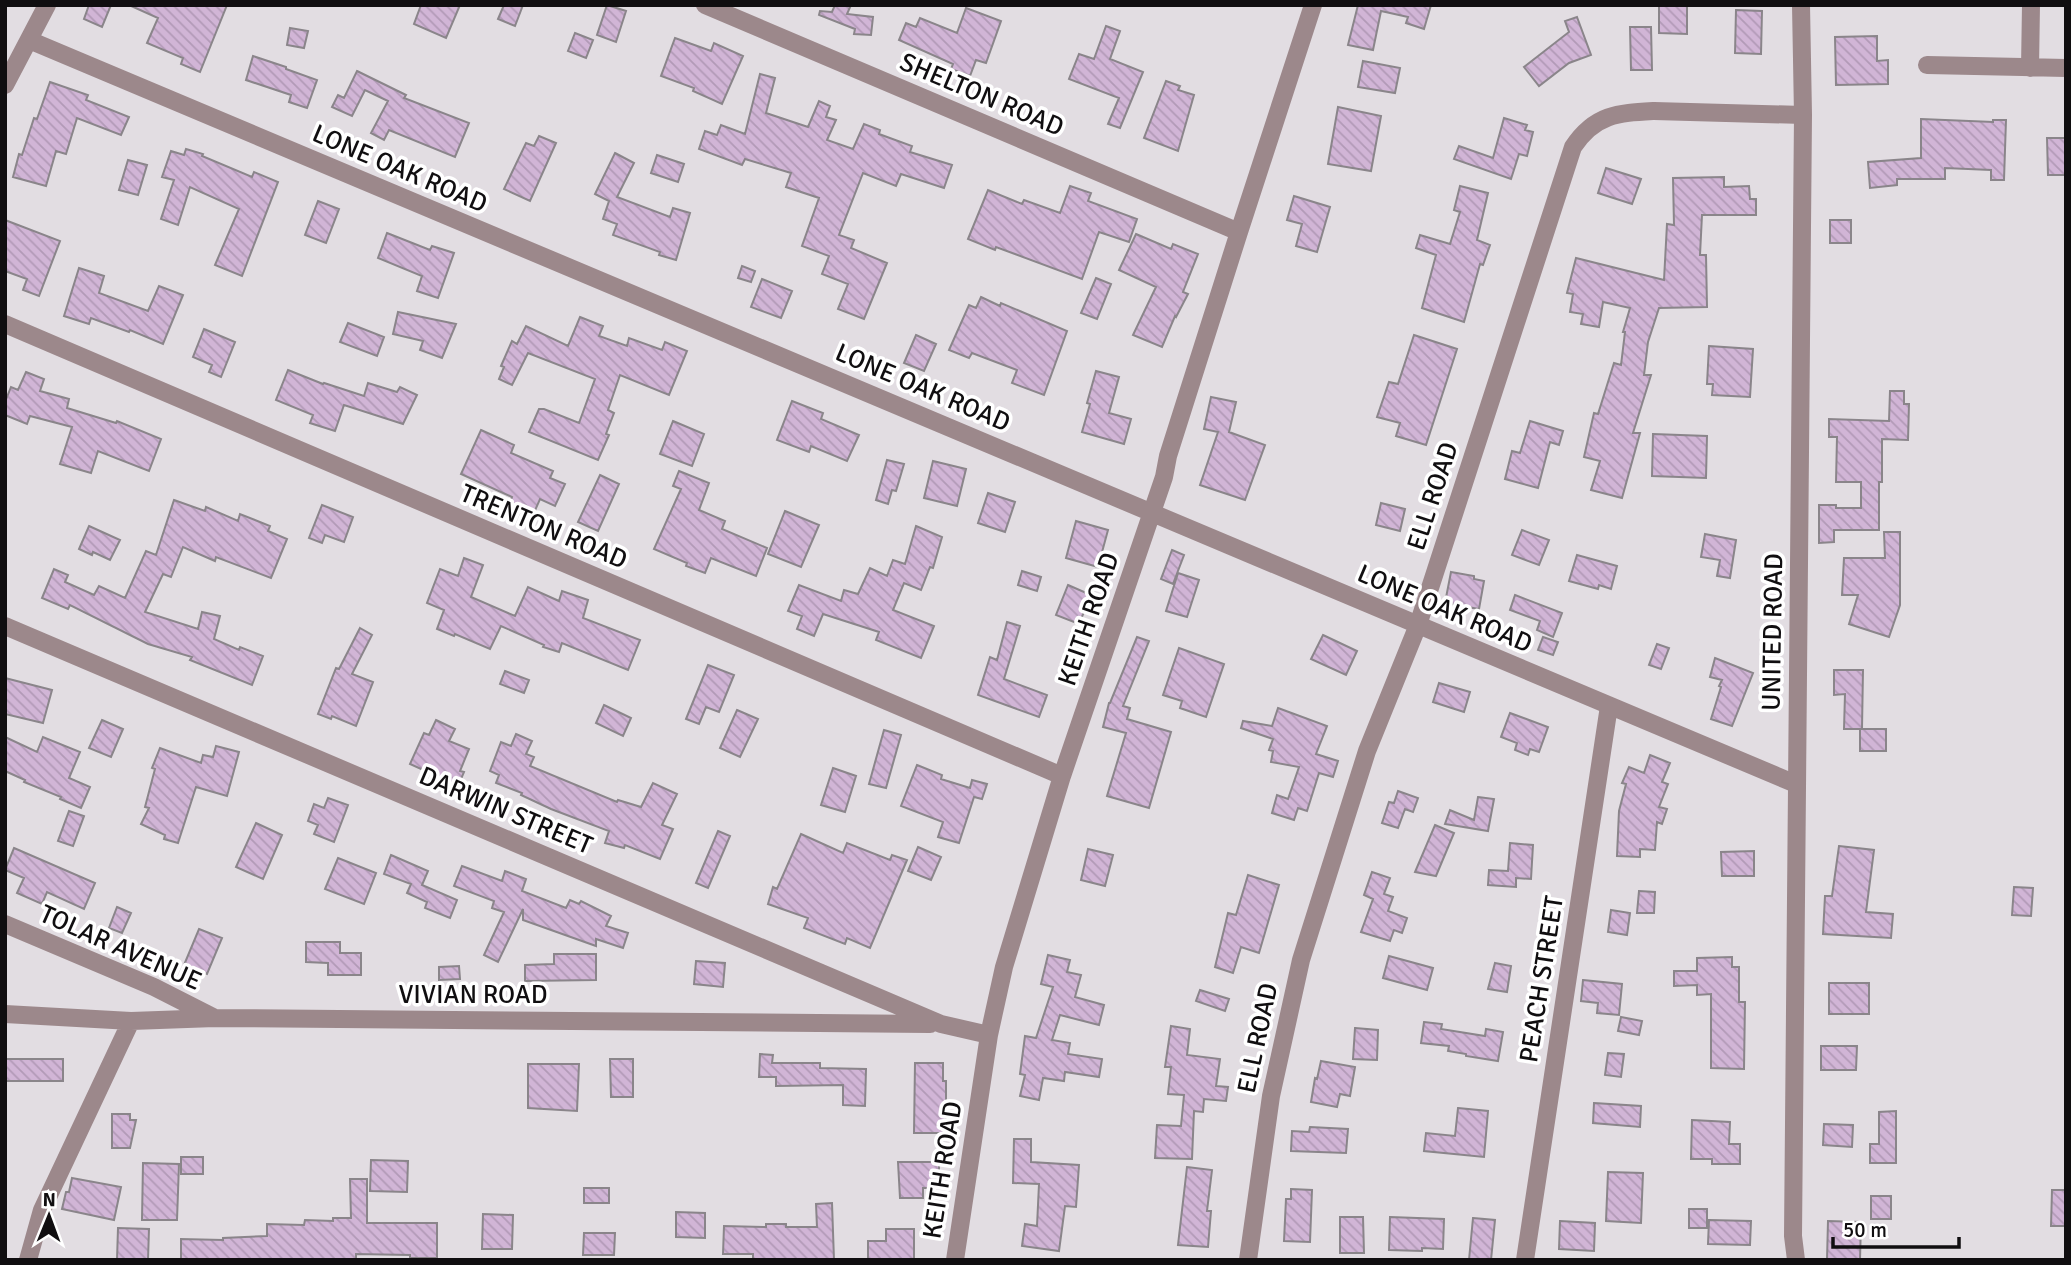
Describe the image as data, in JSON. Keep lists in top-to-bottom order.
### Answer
{
  "streets": {
    "street": [
      "SHELTON ROAD",
      "LONE OAK ROAD",
      "ELL ROAD",
      "TRENTON ROAD",
      "KEITH ROAD",
      "UNITED ROAD",
      "DARWIN STREET",
      "TOLAR AVENUE",
      "PEACH STREET",
      "VIVIAN ROAD"
    ]
  },
  "crossings": [
    ["SHELTON ROAD", "KEITH ROAD"],
    ["LONE OAK ROAD", "ELL ROAD"],
    ["LONE OAK ROAD", "KEITH ROAD"],
    ["LONE OAK ROAD", "UNITED ROAD"],
    ["LONE OAK ROAD", "PEACH STREET"],
    ["ELL ROAD", "UNITED ROAD"],
    ["TRENTON ROAD", "KEITH ROAD"],
    ["KEITH ROAD", "DARWIN STREET"],
    ["DARWIN STREET", "VIVIAN ROAD"],
    ["TOLAR AVENUE", "VIVIAN ROAD"]
  ],
  "scale_bar": "50 m",
  "north": "top"
}
